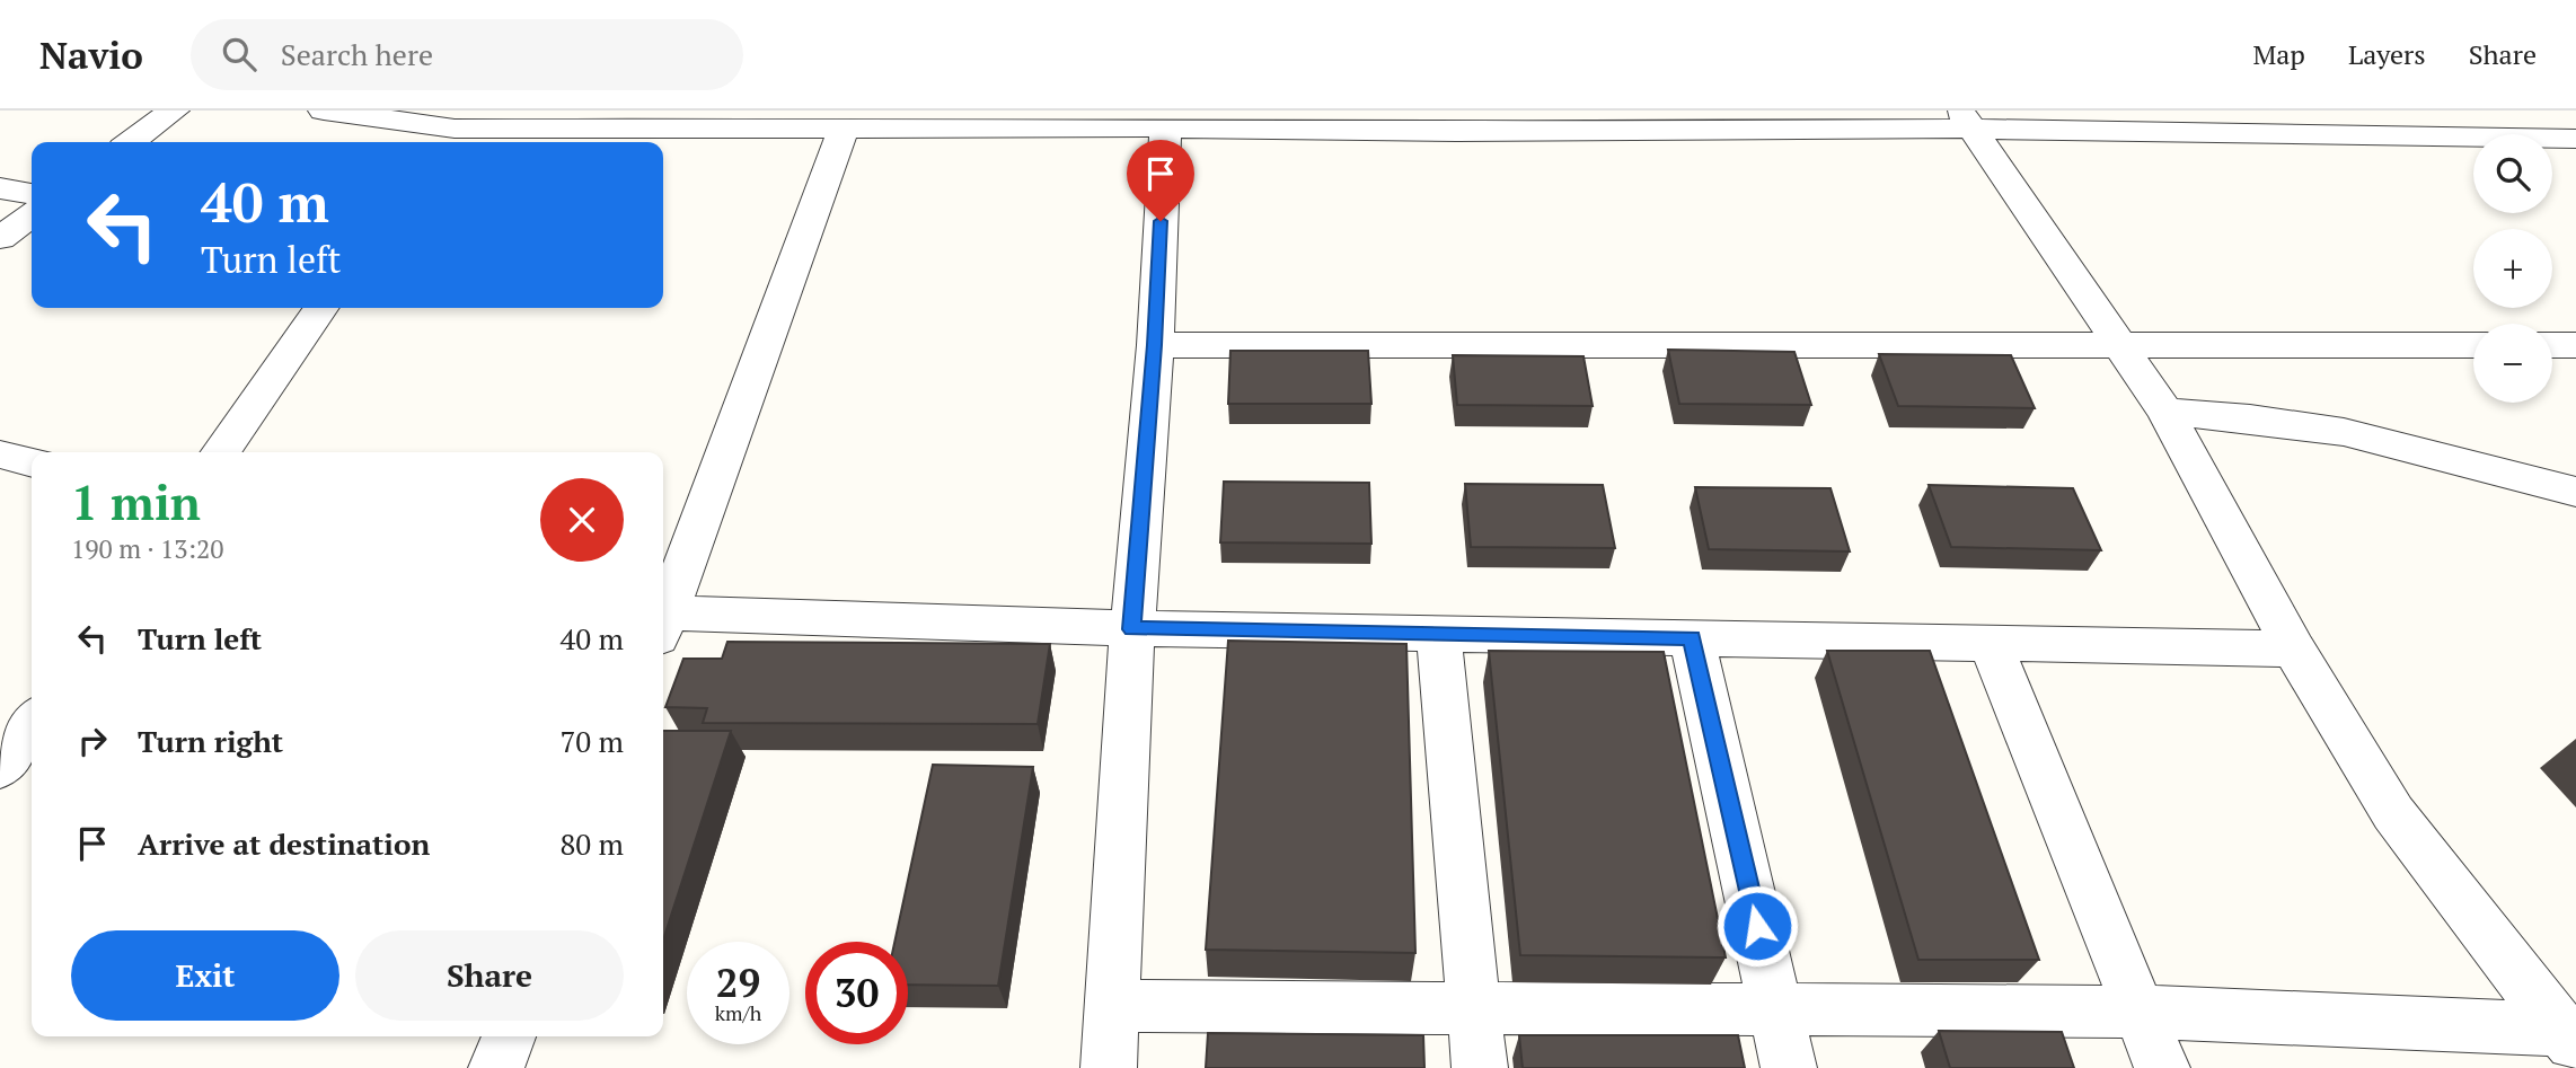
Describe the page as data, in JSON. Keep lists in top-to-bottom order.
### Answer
{
  "page": {
    "header": "Navio",
    "search": "Search here",
    "nav": ["Map", "Layers", "Share"],
    "map_buttons": ["+", "−"],
    "turn": ["40 m", "Turn left"],
    "heading": ["1 min", "190 m · 13:20"],
    "list": [
      {
        "name": "Turn left",
        "value": "40 m"
      },
      {
        "name": "Turn right",
        "value": "70 m"
      },
      {
        "name": "Arrive at destination",
        "value": "80 m"
      }
    ],
    "buttons": ["Exit", "Share"],
    "speed": "29 km/h",
    "limit": "30"
  }
}
